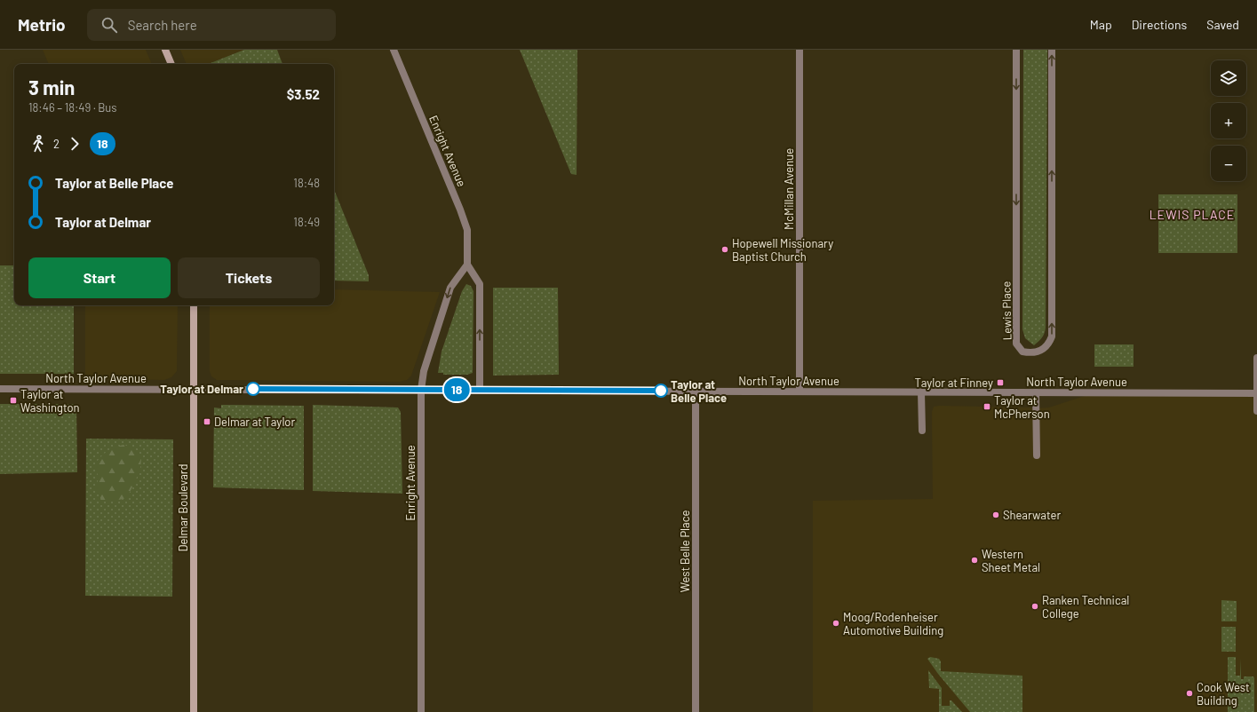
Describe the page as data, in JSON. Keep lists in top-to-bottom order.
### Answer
{
  "streets": {
    "main road": ["Delmar Boulevard"],
    "street": [
      "Enright Avenue",
      "McMillan Avenue",
      "Lewis Place",
      "North Taylor Avenue",
      "West Belle Place"
    ]
  },
  "crossings": [
    ["Enright Avenue", "North Taylor Avenue"],
    ["McMillan Avenue", "North Taylor Avenue"],
    ["North Taylor Avenue", "Delmar Boulevard"],
    ["North Taylor Avenue", "West Belle Place"]
  ],
  "districts": ["LEWIS PLACE"],
  "places": {
    "other": [
      "Hopewell Missionary Baptist Church",
      "Taylor at Delmar",
      "Taylor at Belle Place",
      "Shearwater",
      "Western Sheet Metal",
      "Ranken Technical College",
      "Moog/Rodenheiser Automotive Building",
      "Cook West Building"
    ],
    "transit": [
      "Taylor at Finney",
      "Taylor at Washington",
      "Taylor at McPherson",
      "Delmar at Taylor"
    ]
  },
  "lines": ["bus line 18"],
  "page": {
    "header": "Metrio",
    "search": "Search here",
    "nav": ["Map", "Directions", "Saved"],
    "on_map": "18",
    "map_buttons": ["+", "−"],
    "heading": ["3 min", "18:46 – 18:49 · Bus", "$3.52"],
    "legs": ["2", "18"],
    "list": [
      {
        "name": "Taylor at Belle Place",
        "value": "18:48"
      },
      {
        "name": "Taylor at Delmar",
        "value": "18:49"
      }
    ],
    "buttons": ["Start", "Tickets"]
  }
}
